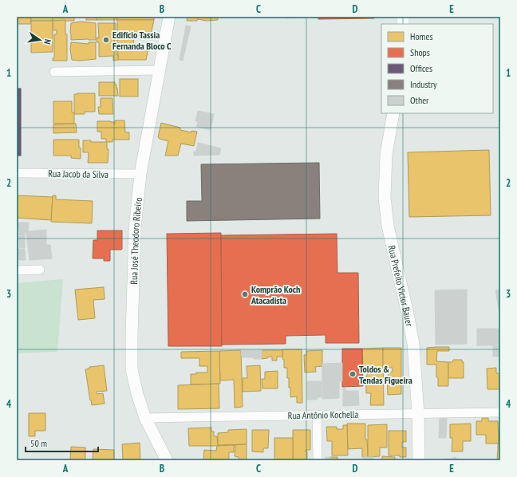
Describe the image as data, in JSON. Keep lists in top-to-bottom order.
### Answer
{
  "streets": {
    "main road": ["Rua José Theodoro Ribeiro", "Rua Prefeito Victor Bauer"],
    "street": ["Rua Jacob da Silva", "Rua Antônio Kochella"]
  },
  "crossings": [
    ["Rua Jacob da Silva", "Rua José Theodoro Ribeiro"],
    ["Rua José Theodoro Ribeiro", "Rua Antônio Kochella"],
    ["Rua Prefeito Victor Bauer", "Rua Antônio Kochella"]
  ],
  "places": ["Edifício Tassia Fernanda Bloco C", "Komprão Koch Atacadista", "Toldos & Tendas Figueira"],
  "legend": [
    "Homes",
    "Shops",
    "Offices",
    "Industry",
    "Other"
  ],
  "scale_bar": "50 m",
  "north": "right",
  "grid": {
    "columns": [
      "A",
      "B",
      "C",
      "D",
      "E"
    ],
    "rows": [
      "1",
      "2",
      "3",
      "4"
    ]
  }
}
